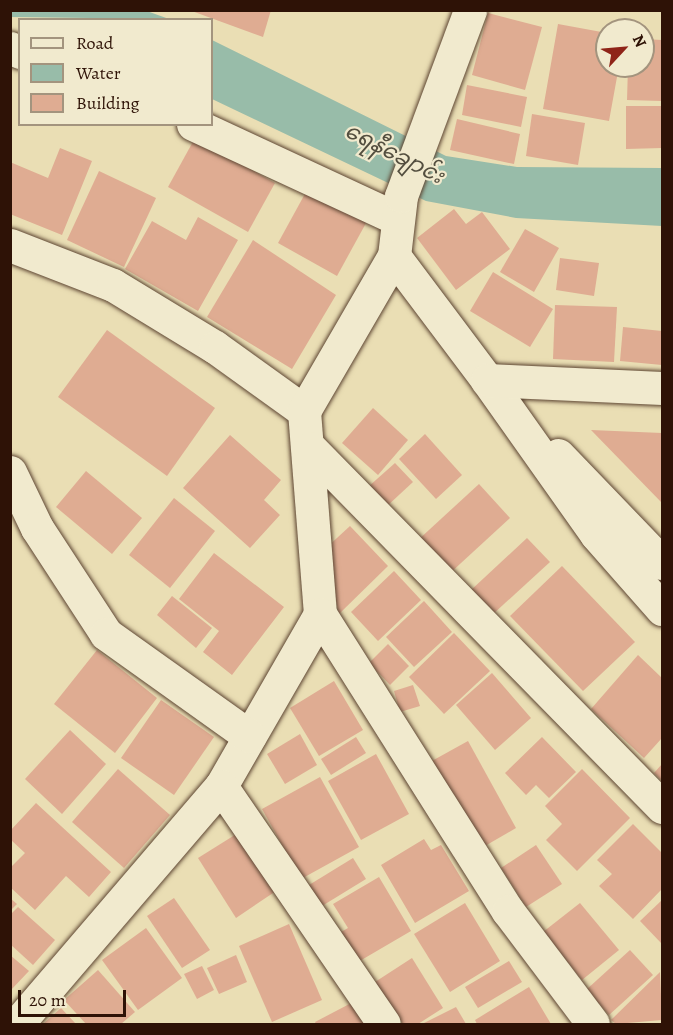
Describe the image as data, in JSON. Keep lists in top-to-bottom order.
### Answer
{
  "water": ["ရေနီချောင်း"],
  "legend": ["Road", "Water", "Building"],
  "scale_bar": "20 m",
  "north": "top right"
}
